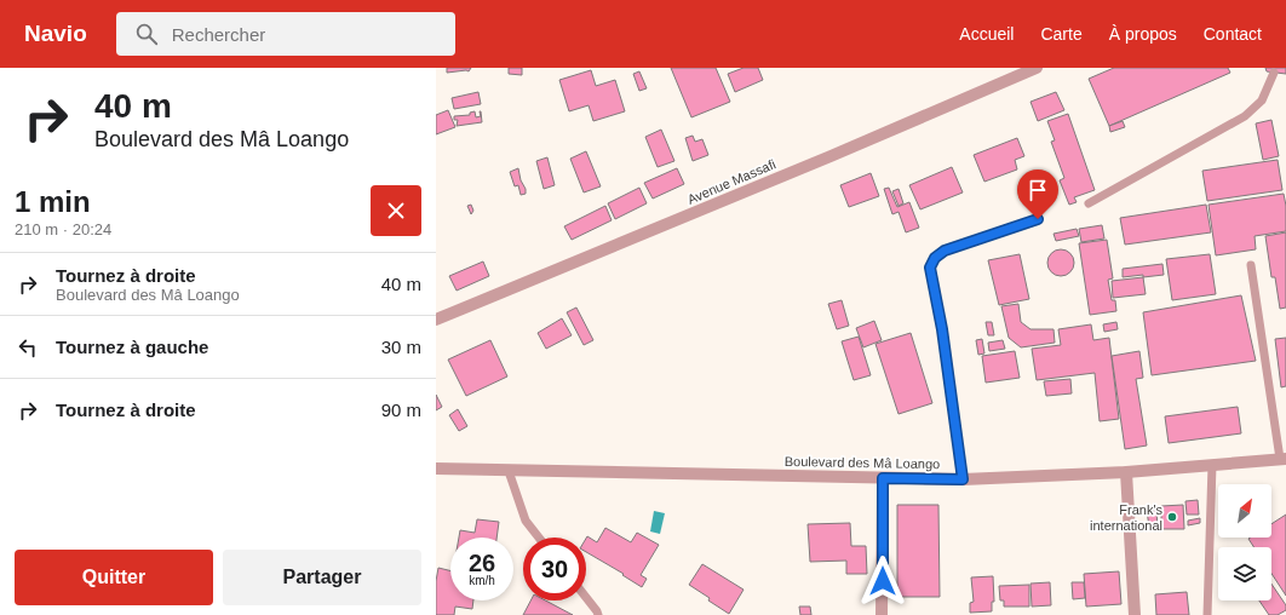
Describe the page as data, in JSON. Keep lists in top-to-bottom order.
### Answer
{
  "streets": {
    "street": ["Avenue Massafi", "Boulevard des Mâ Loango"]
  },
  "places": ["Frank's international"],
  "north": "top right",
  "page": {
    "header": "Navio",
    "search": "Rechercher",
    "nav": [
      "Accueil",
      "Carte",
      "À propos",
      "Contact"
    ],
    "turn": ["40 m", "Boulevard des Mâ Loango"],
    "heading": ["1 min", "210 m · 20:24"],
    "list": [
      {
        "name": "Tournez à droite",
        "note": "Boulevard des Mâ Loango",
        "value": "40 m"
      },
      {
        "name": "Tournez à gauche",
        "value": "30 m"
      },
      {
        "name": "Tournez à droite",
        "value": "90 m"
      }
    ],
    "speed": "26 km/h",
    "limit": "30",
    "buttons": ["Quitter", "Partager"]
  }
}
